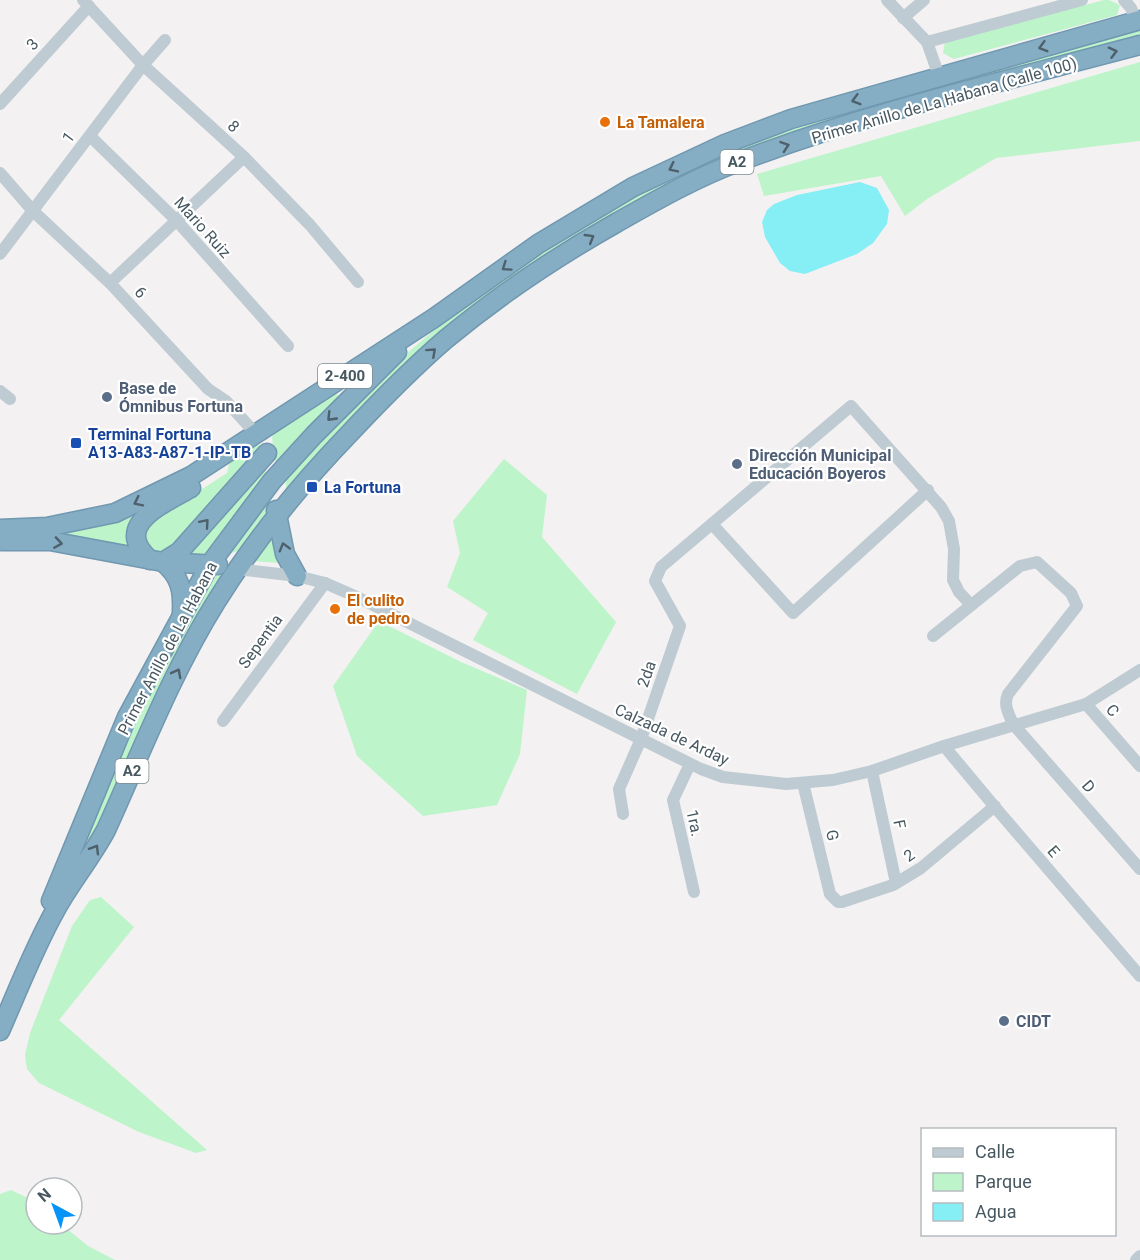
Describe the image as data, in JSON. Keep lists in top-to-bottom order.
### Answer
{
  "streets": {
    "highway": [
      "Primer Anillo de La Habana (Calle 100)",
      "A2",
      "2-400",
      "Primer Anillo de La Habana"
    ],
    "street": [
      "3",
      "8",
      "1",
      "Mario Ruiz",
      "6",
      "Sepentia",
      "2da",
      "C",
      "Calzada de Arday",
      "D",
      "1ra.",
      "F",
      "G",
      "E",
      "2"
    ]
  },
  "crossings": [
    ["3", "8"],
    ["Primer Anillo de La Habana (Calle 100)", "A2"],
    ["Primer Anillo de La Habana (Calle 100)", "2-400"],
    ["Primer Anillo de La Habana (Calle 100)", "Primer Anillo de La Habana"],
    ["8", "1"],
    ["1", "Mario Ruiz"],
    ["1", "6"],
    ["A2", "Primer Anillo de La Habana"],
    ["A2", "Calzada de Arday"],
    ["6", "2-400"],
    ["2-400", "Primer Anillo de La Habana"],
    ["Sepentia", "Calzada de Arday"],
    ["Primer Anillo de La Habana", "Calzada de Arday"],
    ["2da", "Calzada de Arday"],
    ["C", "Calzada de Arday"],
    ["Calzada de Arday", "D"],
    ["Calzada de Arday", "1ra."],
    ["Calzada de Arday", "F"],
    ["Calzada de Arday", "G"],
    ["Calzada de Arday", "E"],
    ["F", "2"],
    ["G", "2"],
    ["E", "2"]
  ],
  "places": {
    "other": [
      "La Tamalera",
      "Base de Ómnibus Fortuna",
      "Dirección Municipal Educación Boyeros",
      "El culito de pedro",
      "CIDT"
    ],
    "transit": ["Terminal Fortuna A13-A83-A87-1-IP-TB", "La Fortuna"]
  },
  "legend": ["Calle", "Parque", "Agua"],
  "north": "top left"
}
